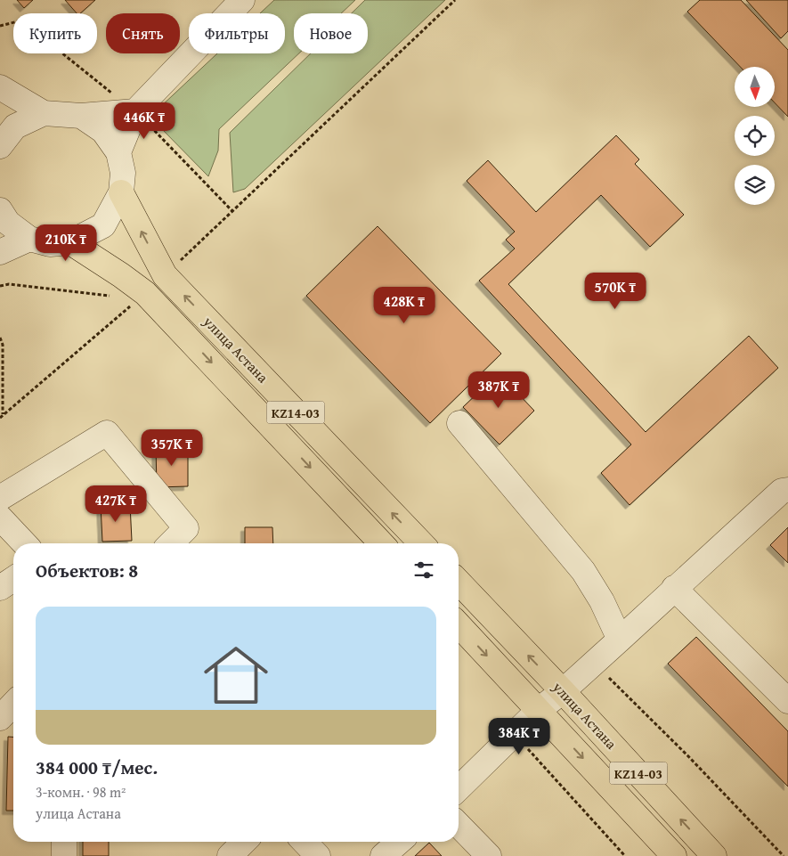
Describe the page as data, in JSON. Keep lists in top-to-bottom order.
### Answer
{
  "streets": {
    "main road": ["улица Астана", "KZ14-03"]
  },
  "north": "bottom",
  "page": {
    "chip": [
      "Купить",
      "Снять",
      "Фильтры",
      "Новое"
    ],
    "price": [
      "446K ₸",
      "210K ₸",
      "570K ₸",
      "428K ₸",
      "387K ₸",
      "357K ₸",
      "427K ₸",
      "384K ₸"
    ],
    "heading": "Объектов: 8",
    "list": [
      {
        "name": "384 000 ₸/мес.",
        "note": "3-комн. · 98 m² · улица Астана"
      }
    ]
  }
}
